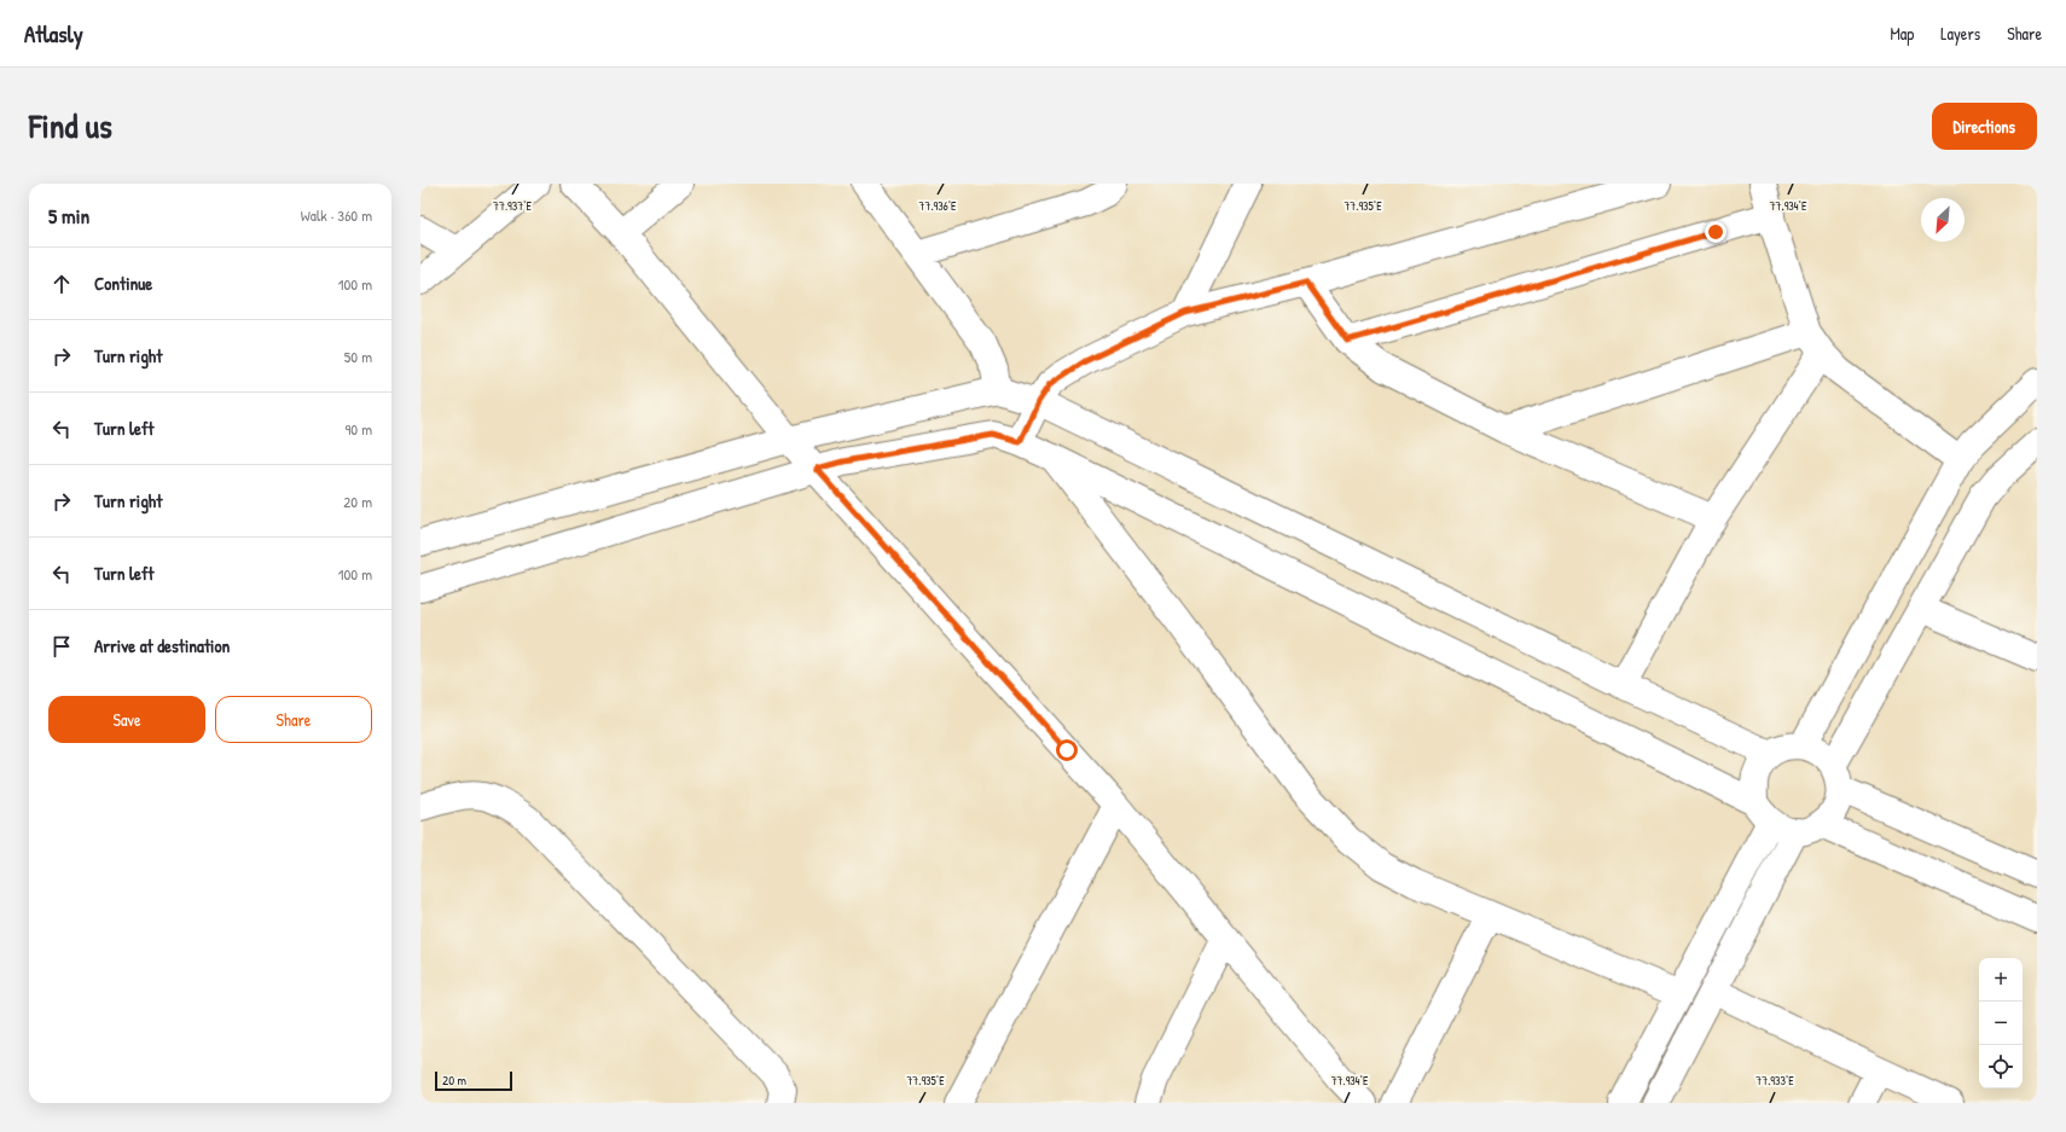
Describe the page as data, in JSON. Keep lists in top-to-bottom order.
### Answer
{
  "scale_bar": "20 m",
  "north": "bottom left",
  "page": {
    "header": "Atlasly",
    "nav": ["Map", "Layers", "Share"],
    "title": "Find us",
    "buttons": [
      "Directions",
      ["Save", "Share"]
    ],
    "heading": ["5 min", "Walk · 360 m"],
    "list": [
      ["Continue", "100 m"],
      ["Turn right", "50 m"],
      ["Turn left", "90 m"],
      ["Turn right", "20 m"],
      ["Turn left", "100 m"],
      "Arrive at destination"
    ],
    "map_buttons": ["+", "−"],
    "scale": "20 m"
  },
  "coordinates": [
    "77.937°E",
    "77.936°E",
    "77.935°E",
    "77.934°E",
    "77.933°E"
  ]
}
